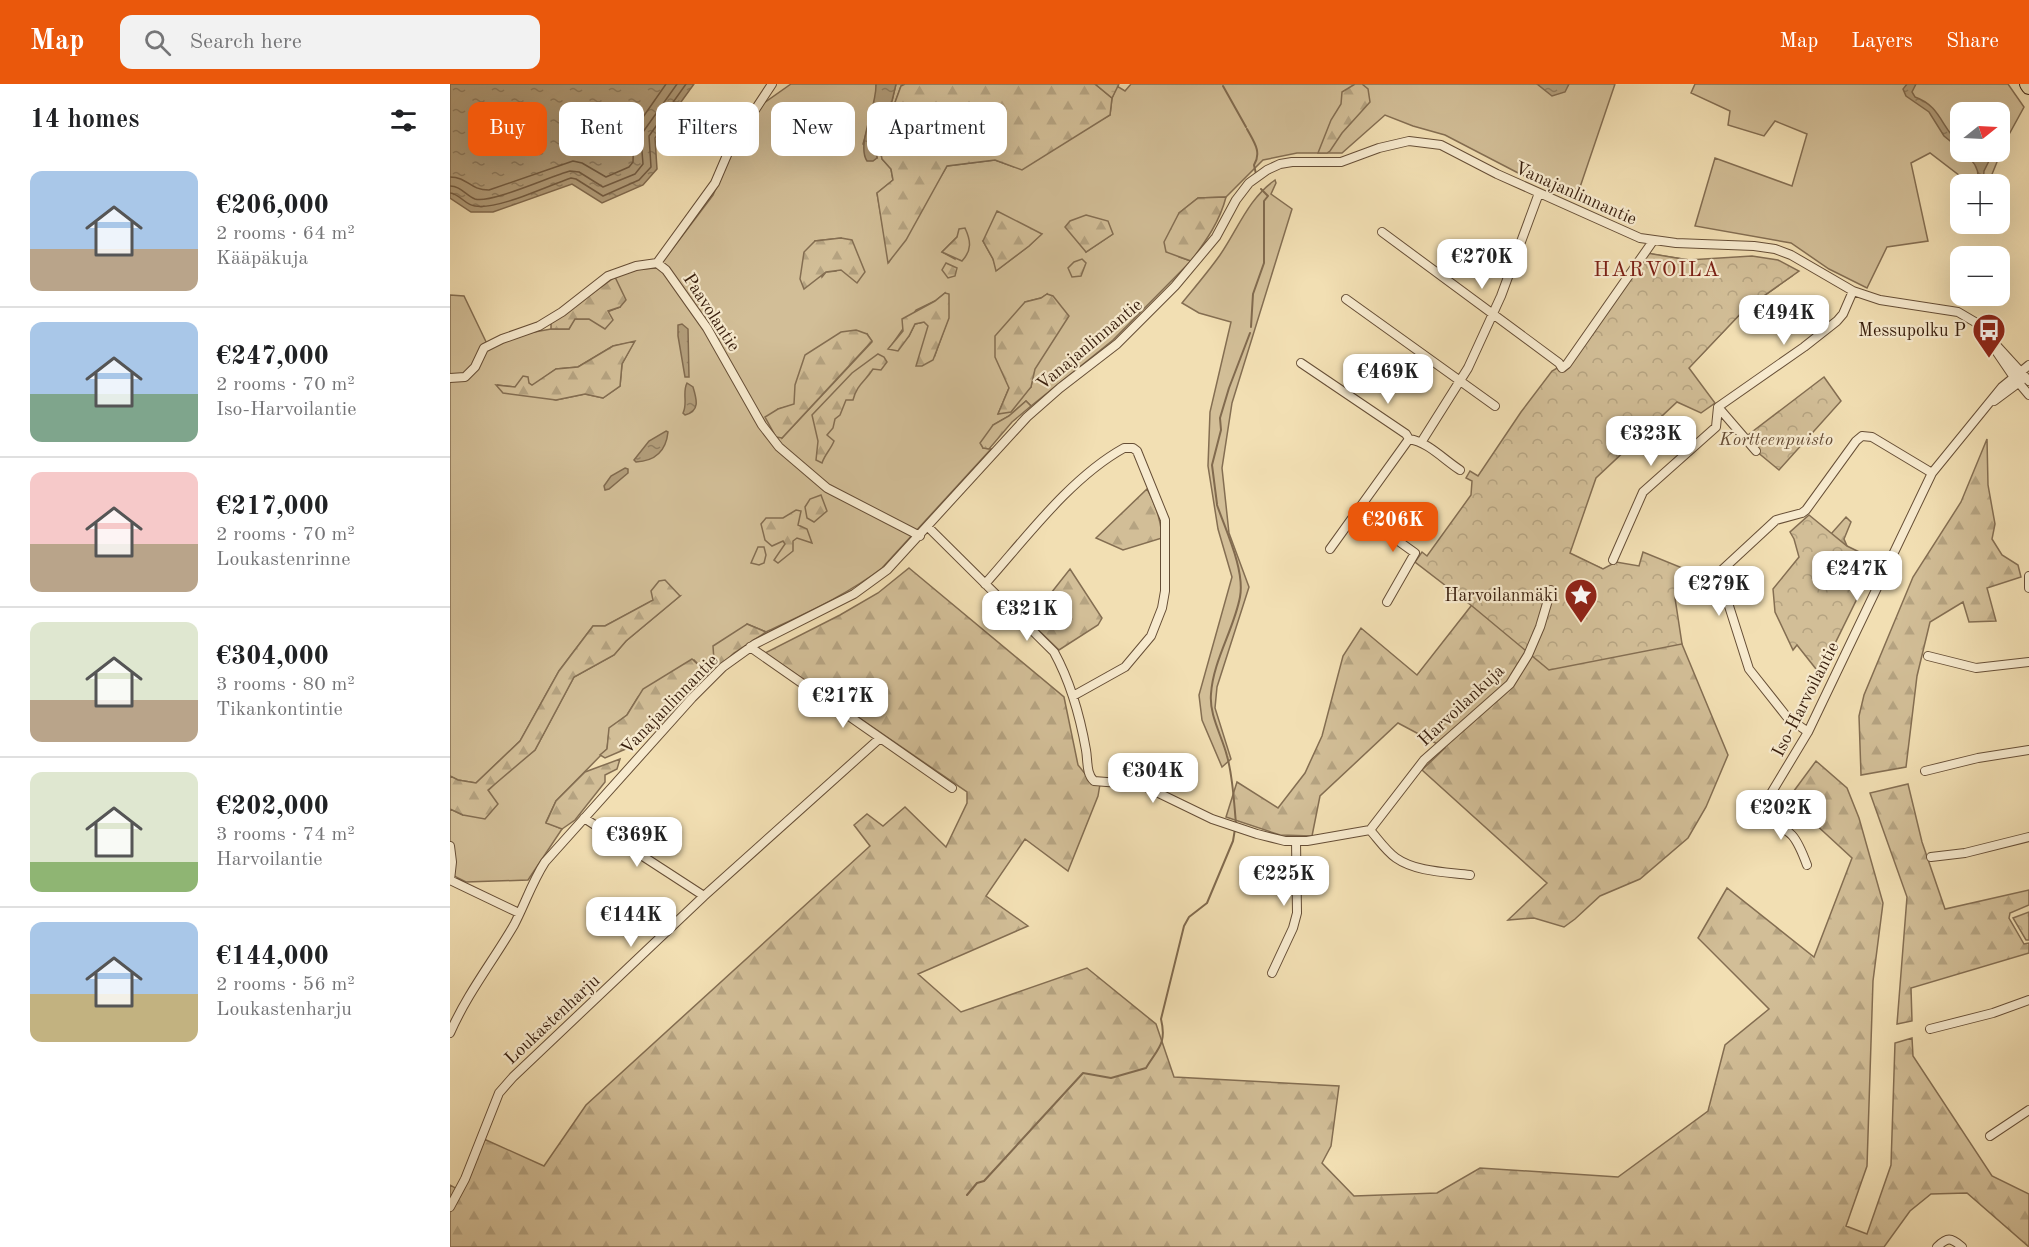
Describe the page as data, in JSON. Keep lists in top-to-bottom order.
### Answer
{
  "streets": {
    "street": [
      "Vanajanlinnantie",
      "Paavolantie",
      "Iso-Harvoilantie",
      "Harvoilankuja",
      "Loukastenharju"
    ]
  },
  "crossings": [
    ["Vanajanlinnantie", "Paavolantie"],
    ["Vanajanlinnantie", "Iso-Harvoilantie"]
  ],
  "districts": ["HARVOILA"],
  "parks": ["Kortteenpuisto"],
  "places": {
    "bus stop": ["Messupolku P"],
    "place": ["Harvoilanmäki"]
  },
  "north": "right",
  "page": {
    "header": "Map",
    "search": "Search here",
    "nav": ["Map", "Layers", "Share"],
    "heading": "14 homes",
    "map_buttons": ["+", "−"],
    "chip": [
      "Buy",
      "Rent",
      "Filters",
      "New",
      "Apartment"
    ],
    "list": [
      {
        "name": "€206,000",
        "note": "2 rooms · 64 m² · Kääpäkuja"
      },
      {
        "name": "€247,000",
        "note": "2 rooms · 70 m² · Iso-Harvoilantie"
      },
      {
        "name": "€217,000",
        "note": "2 rooms · 70 m² · Loukastenrinne"
      },
      {
        "name": "€304,000",
        "note": "3 rooms · 80 m² · Tikankontintie"
      },
      {
        "name": "€202,000",
        "note": "3 rooms · 74 m² · Harvoilantie"
      },
      {
        "name": "€144,000",
        "note": "2 rooms · 56 m² · Loukastenharju"
      }
    ],
    "price": [
      "€270K",
      "€494K",
      "€469K",
      "€323K",
      "€206K",
      "€247K",
      "€279K",
      "€321K",
      "€217K",
      "€304K",
      "€202K",
      "€369K",
      "€225K",
      "€144K"
    ]
  }
}
